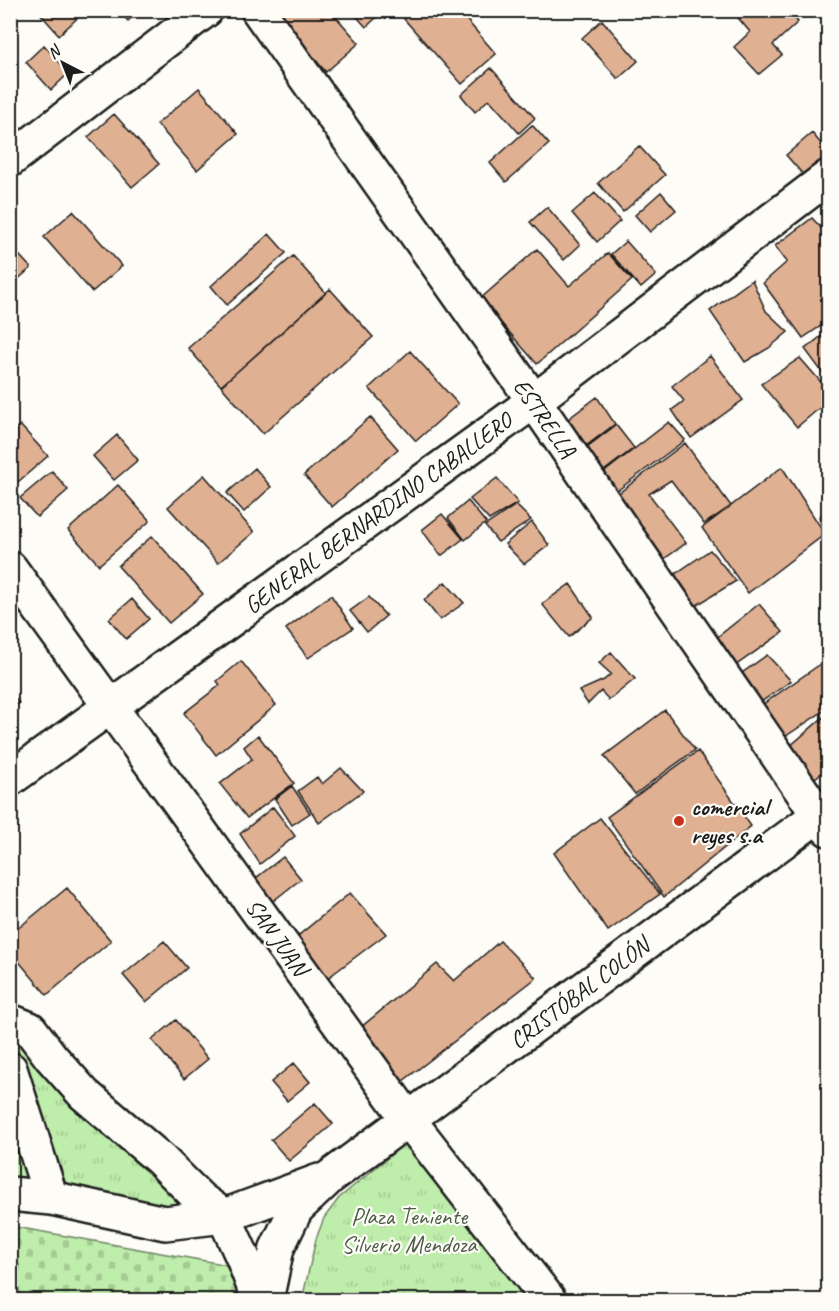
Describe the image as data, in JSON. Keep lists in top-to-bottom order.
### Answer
{
  "streets": {
    "street": [
      "ESTRELLA",
      "GENERAL BERNARDINO CABALLERO",
      "SAN JUAN",
      "CRISTÓBAL COLÓN"
    ]
  },
  "crossings": [
    ["ESTRELLA", "GENERAL BERNARDINO CABALLERO"],
    ["ESTRELLA", "CRISTÓBAL COLÓN"],
    ["GENERAL BERNARDINO CABALLERO", "SAN JUAN"],
    ["SAN JUAN", "CRISTÓBAL COLÓN"]
  ],
  "parks": ["Plaza Teniente Silverio Mendoza"],
  "places": ["comercial reyes s.a"],
  "north": "top left"
}
